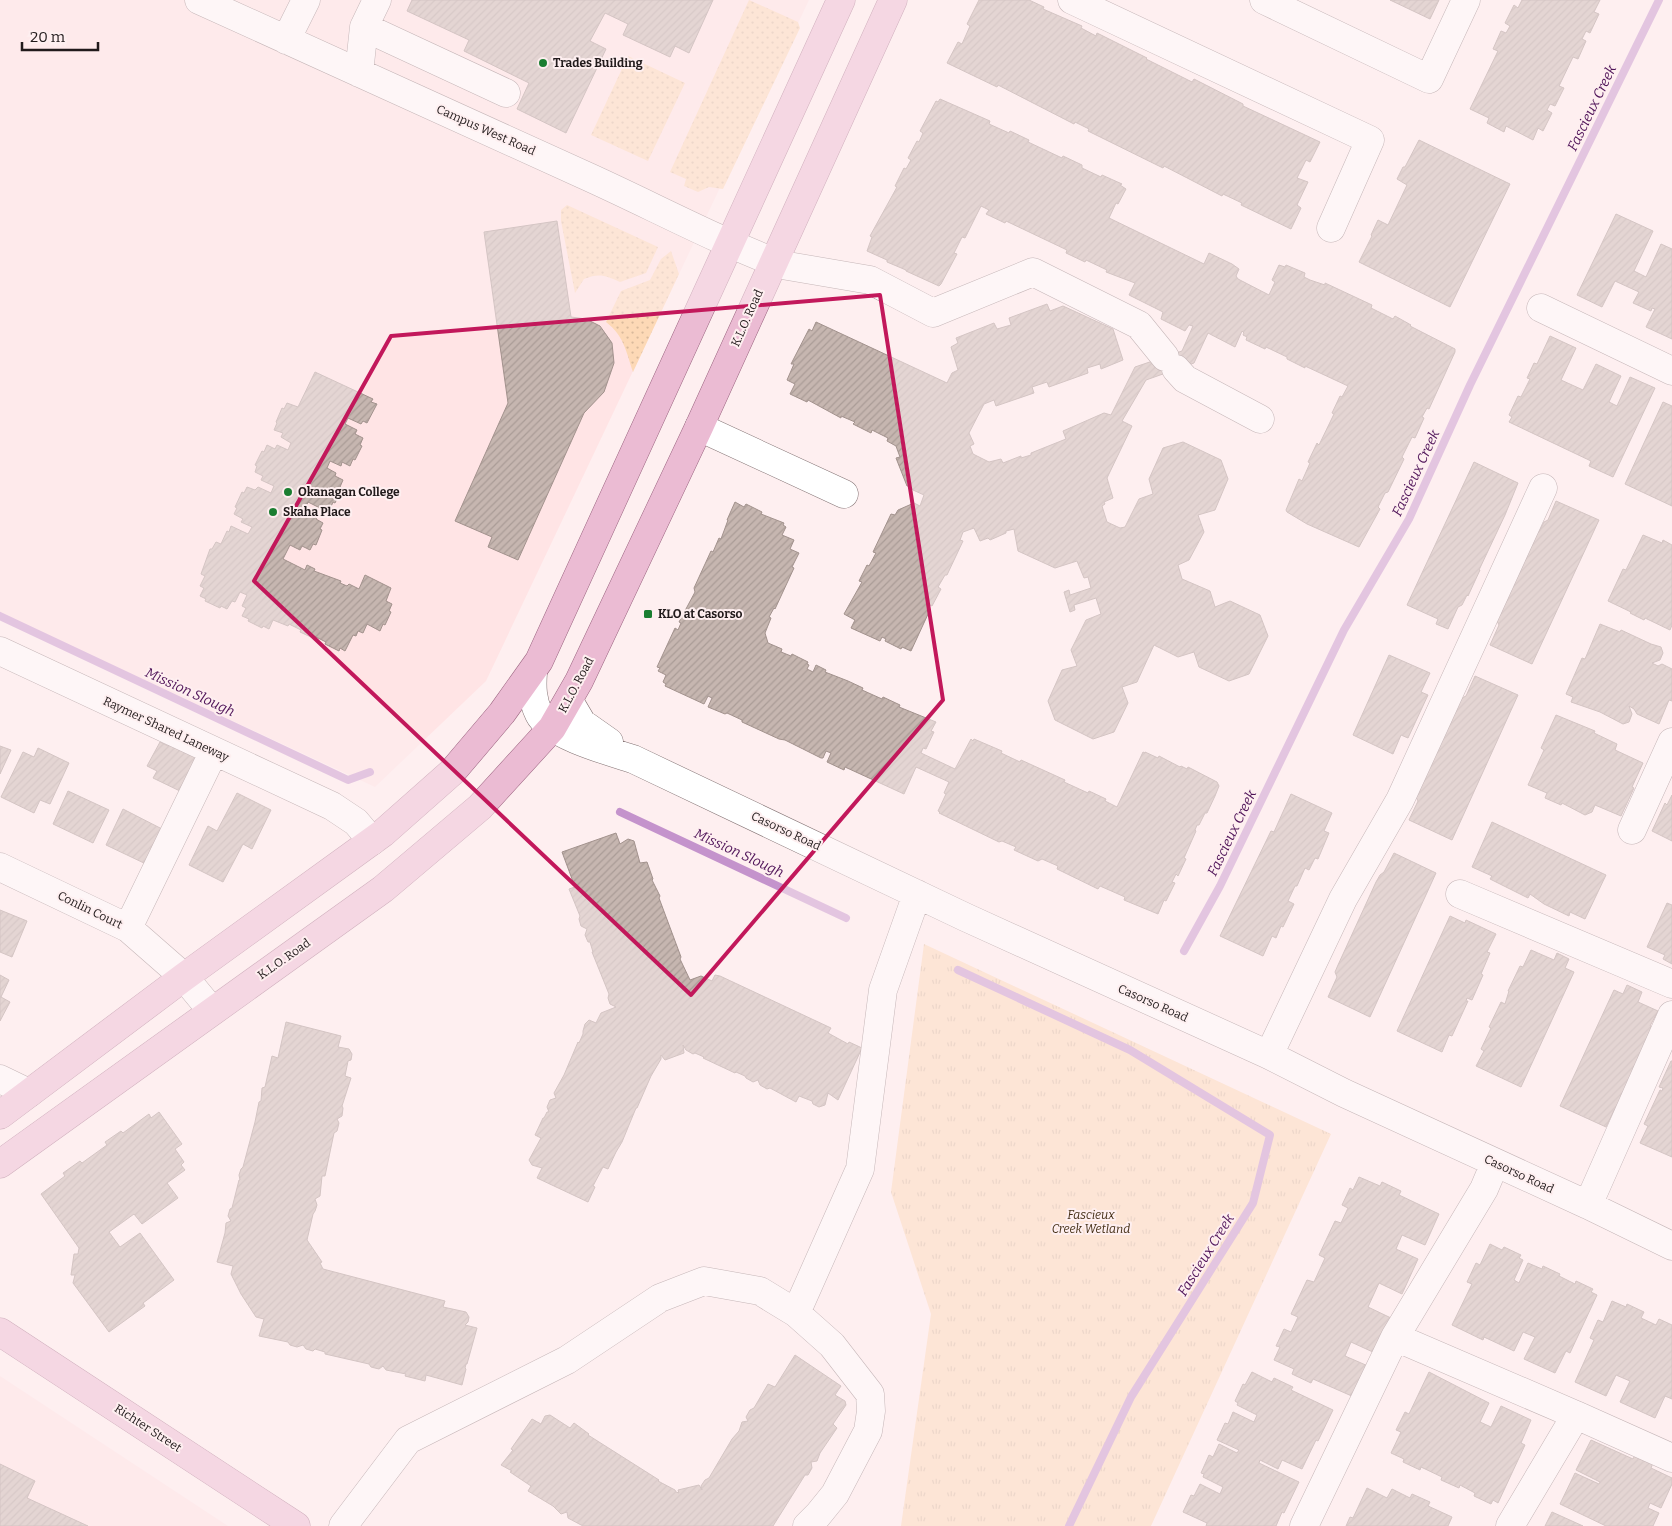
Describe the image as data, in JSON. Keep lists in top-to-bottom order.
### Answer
{
  "streets": {
    "main road": ["K.L.O. Road", "Richter Street"],
    "street": [
      "Campus West Road",
      "Raymer Shared Laneway",
      "Casorso Road",
      "Conlin Court"
    ]
  },
  "crossings": [
    ["Campus West Road", "K.L.O. Road"],
    ["K.L.O. Road", "Casorso Road"],
    ["K.L.O. Road", "Conlin Court"]
  ],
  "water": ["Fascieux Creek", "Mission Slough"],
  "parks": ["Fascieux Creek Wetland"],
  "places": {
    "other": ["Trades Building", "Okanagan College", "Skaha Place"],
    "transit": ["KLO at Casorso"]
  },
  "scale_bar": "20 m"
}
